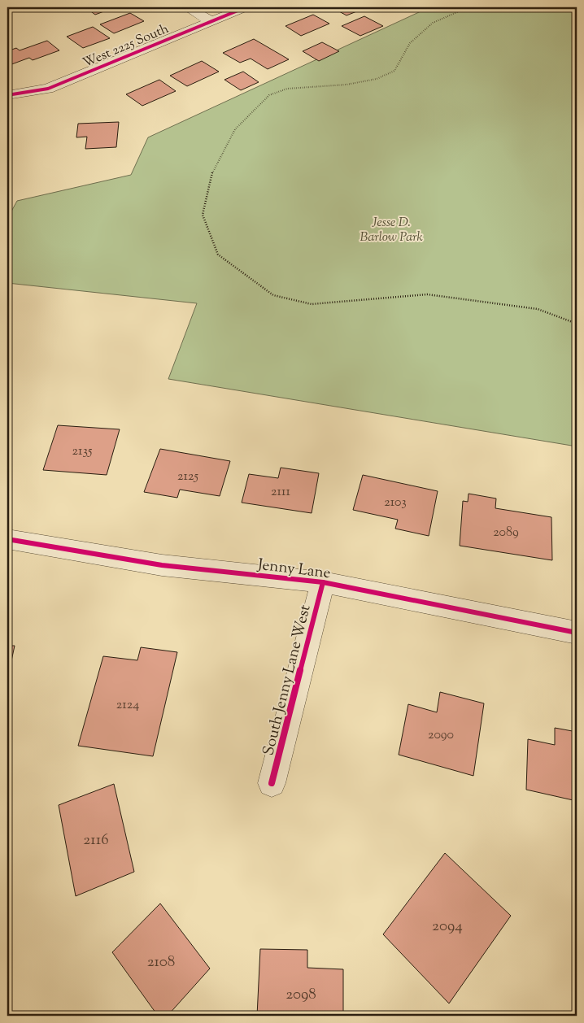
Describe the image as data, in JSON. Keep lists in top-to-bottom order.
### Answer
{
  "streets": {
    "street": ["West 2225 South", "Jenny Lane", "South Jenny Lane West"]
  },
  "crossings": [
    ["Jenny Lane", "South Jenny Lane West"]
  ],
  "parks": ["Jesse D. Barlow Park"],
  "house_numbers": [
    "2135",
    "2125",
    "2111",
    "2103",
    "2089",
    "2124",
    "2090",
    "2116",
    "2094",
    "2108",
    "2098"
  ]
}
